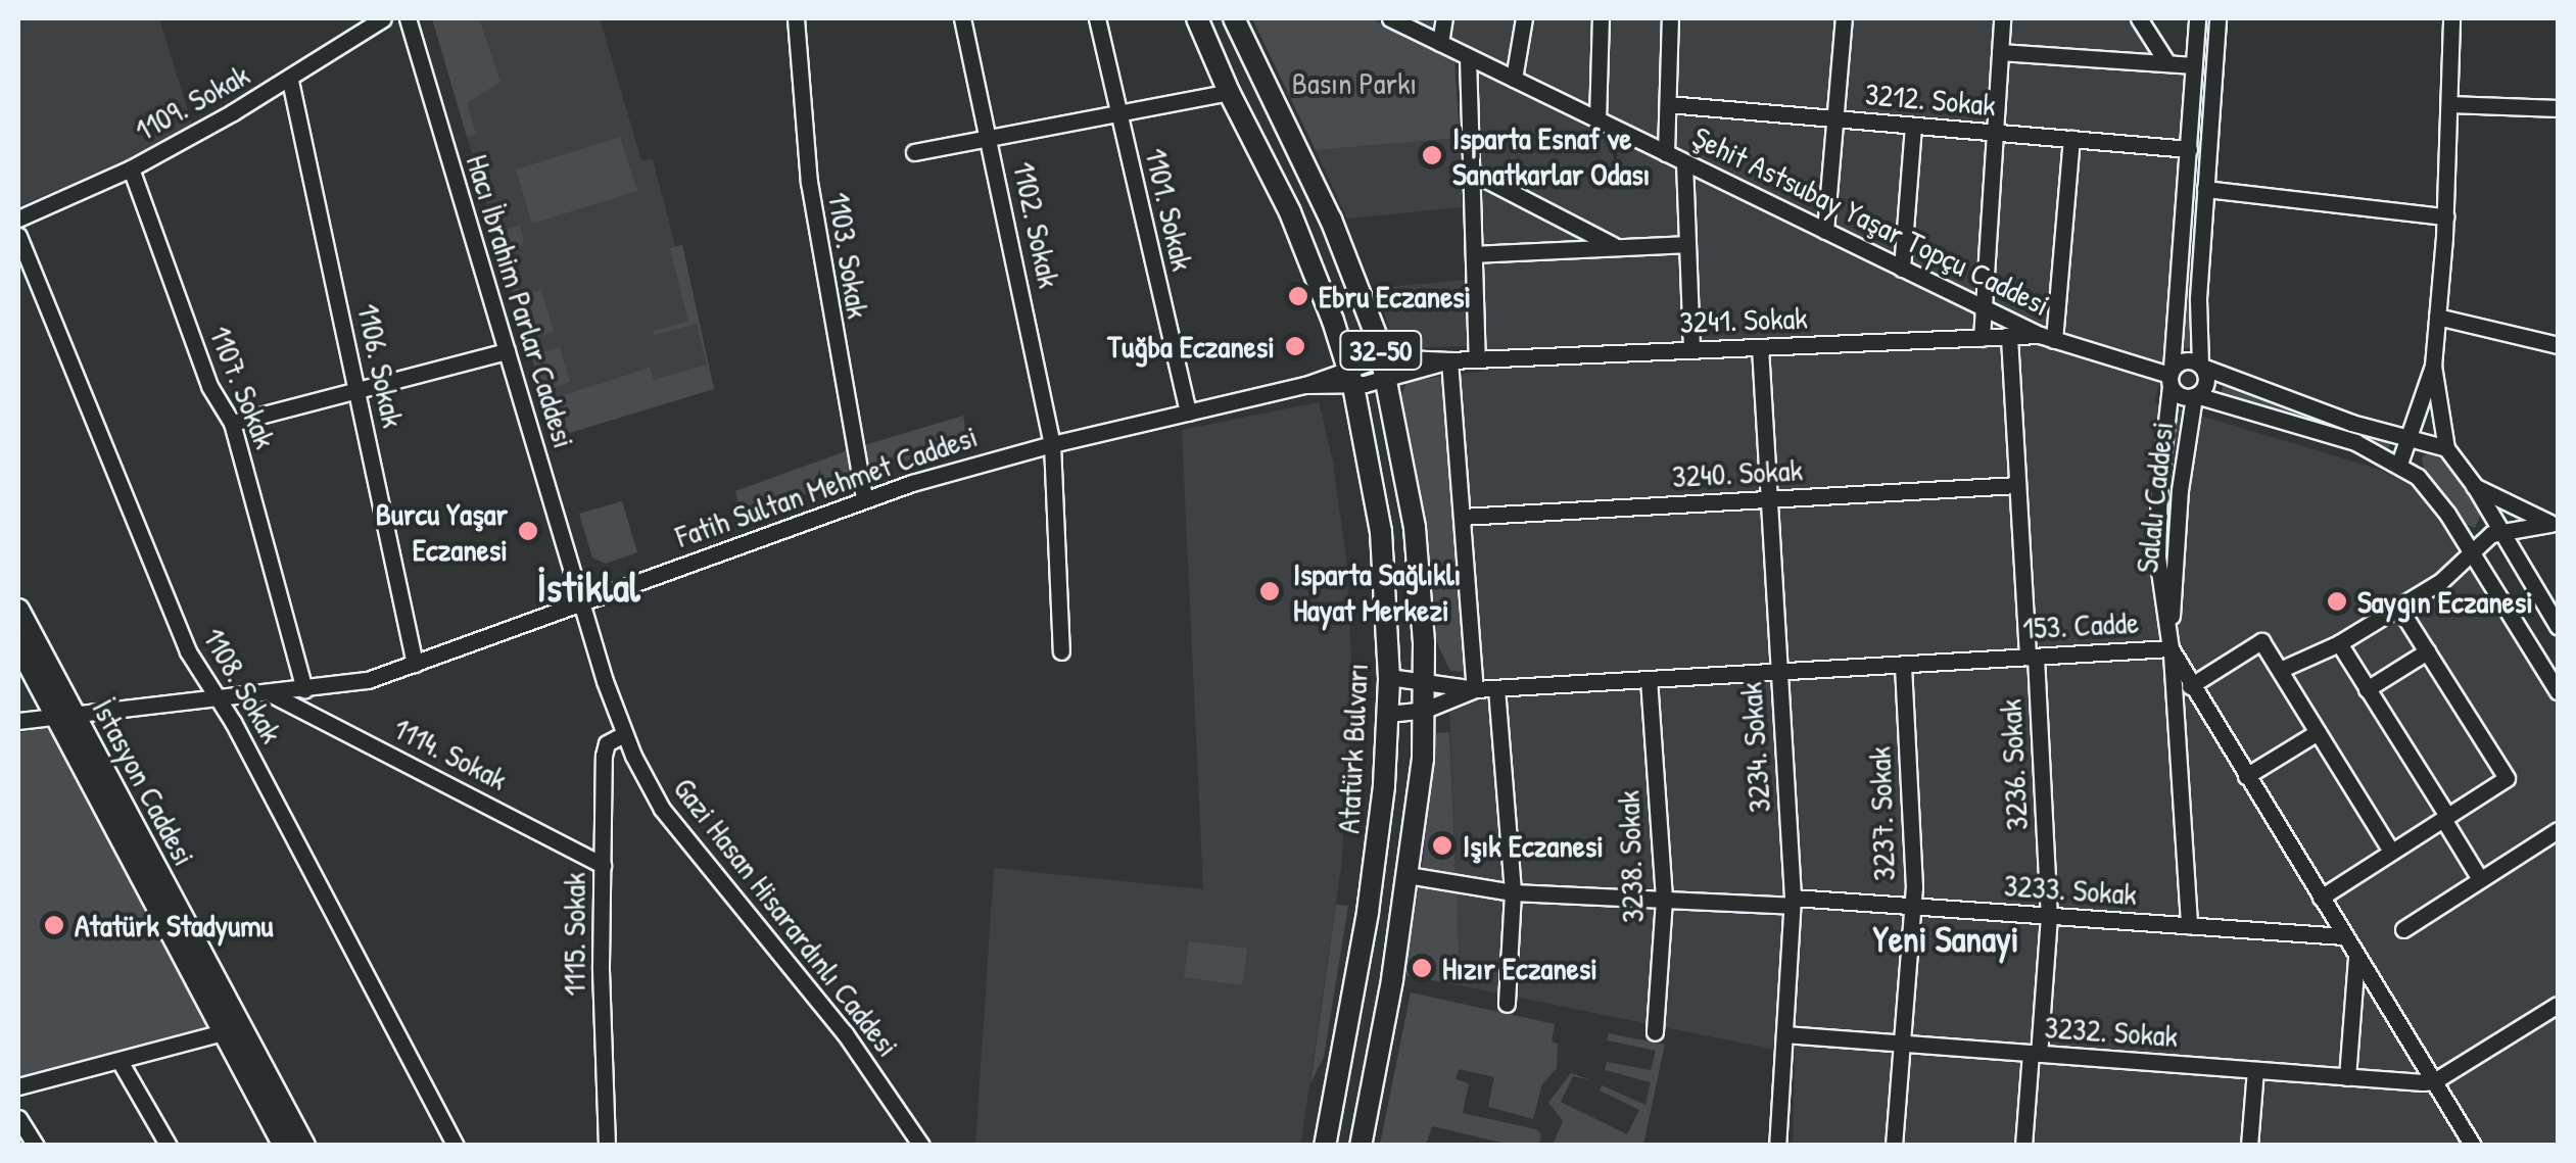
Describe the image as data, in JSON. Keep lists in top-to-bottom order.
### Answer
{
  "streets": {
    "main road": ["32-50", "Atatürk Bulvarı", "İstasyon Caddesi"],
    "street": [
      "3212. Sokak",
      "1109. Sokak",
      "1101. Sokak",
      "Şehit Astsubay Yaşar Topçu Caddesi",
      "1102. Sokak",
      "1103. Sokak",
      "Hacı İbrahim Parlar Caddesi",
      "3241. Sokak",
      "1106. Sokak",
      "1107. Sokak",
      "3240. Sokak",
      "Fatih Sultan Mehmet Caddesi",
      "Salalı Caddesi",
      "153. Cadde",
      "1108. Sokak",
      "3234. Sokak",
      "1114. Sokak",
      "3236. Sokak",
      "3237. Sokak",
      "3238. Sokak",
      "3233. Sokak",
      "Gazi Hasan Hisarardınlı Caddesi",
      "1115. Sokak",
      "3232. Sokak"
    ]
  },
  "crossings": [
    ["3212. Sokak", "Salalı Caddesi"],
    ["1109. Sokak", "1106. Sokak"],
    ["1109. Sokak", "1107. Sokak"],
    ["1101. Sokak", "Fatih Sultan Mehmet Caddesi"],
    ["Şehit Astsubay Yaşar Topçu Caddesi", "3241. Sokak"],
    ["Şehit Astsubay Yaşar Topçu Caddesi", "Salalı Caddesi"],
    ["1102. Sokak", "Fatih Sultan Mehmet Caddesi"],
    ["1103. Sokak", "Fatih Sultan Mehmet Caddesi"],
    ["Hacı İbrahim Parlar Caddesi", "Fatih Sultan Mehmet Caddesi"],
    ["Hacı İbrahim Parlar Caddesi", "Gazi Hasan Hisarardınlı Caddesi"],
    ["3241. Sokak", "32-50"],
    ["3241. Sokak", "Fatih Sultan Mehmet Caddesi"],
    ["3241. Sokak", "3234. Sokak"],
    ["3241. Sokak", "Atatürk Bulvarı"],
    ["3241. Sokak", "3236. Sokak"],
    ["32-50", "3233. Sokak"],
    ["1106. Sokak", "Fatih Sultan Mehmet Caddesi"],
    ["1107. Sokak", "Fatih Sultan Mehmet Caddesi"],
    ["3240. Sokak", "3234. Sokak"],
    ["3240. Sokak", "3236. Sokak"],
    ["Fatih Sultan Mehmet Caddesi", "1108. Sokak"],
    ["Fatih Sultan Mehmet Caddesi", "Atatürk Bulvarı"],
    ["Fatih Sultan Mehmet Caddesi", "1114. Sokak"],
    ["Fatih Sultan Mehmet Caddesi", "İstasyon Caddesi"],
    ["Fatih Sultan Mehmet Caddesi", "Gazi Hasan Hisarardınlı Caddesi"],
    ["Salalı Caddesi", "153. Cadde"],
    ["153. Cadde", "3234. Sokak"],
    ["153. Cadde", "3236. Sokak"],
    ["153. Cadde", "3237. Sokak"],
    ["153. Cadde", "3238. Sokak"],
    ["153. Cadde", "3233. Sokak"],
    ["153. Cadde", "3232. Sokak"],
    ["3234. Sokak", "3233. Sokak"],
    ["3234. Sokak", "3232. Sokak"],
    ["1114. Sokak", "1115. Sokak"],
    ["3236. Sokak", "3233. Sokak"],
    ["3236. Sokak", "3232. Sokak"],
    ["3237. Sokak", "3233. Sokak"],
    ["3237. Sokak", "3232. Sokak"],
    ["3238. Sokak", "3233. Sokak"],
    ["Gazi Hasan Hisarardınlı Caddesi", "1115. Sokak"]
  ],
  "districts": ["İstiklal", "Yeni Sanayi"],
  "parks": ["Basın Parkı"],
  "places": [
    "Isparta Esnaf ve Sanatkarlar Odası",
    "Ebru Eczanesi",
    "Tuğba Eczanesi",
    "Burcu Yaşar Eczanesi",
    "Isparta Sağlıklı Hayat Merkezi",
    "Saygın Eczanesi",
    "Işık Eczanesi",
    "Atatürk Stadyumu",
    "Hızır Eczanesi"
  ]
}
